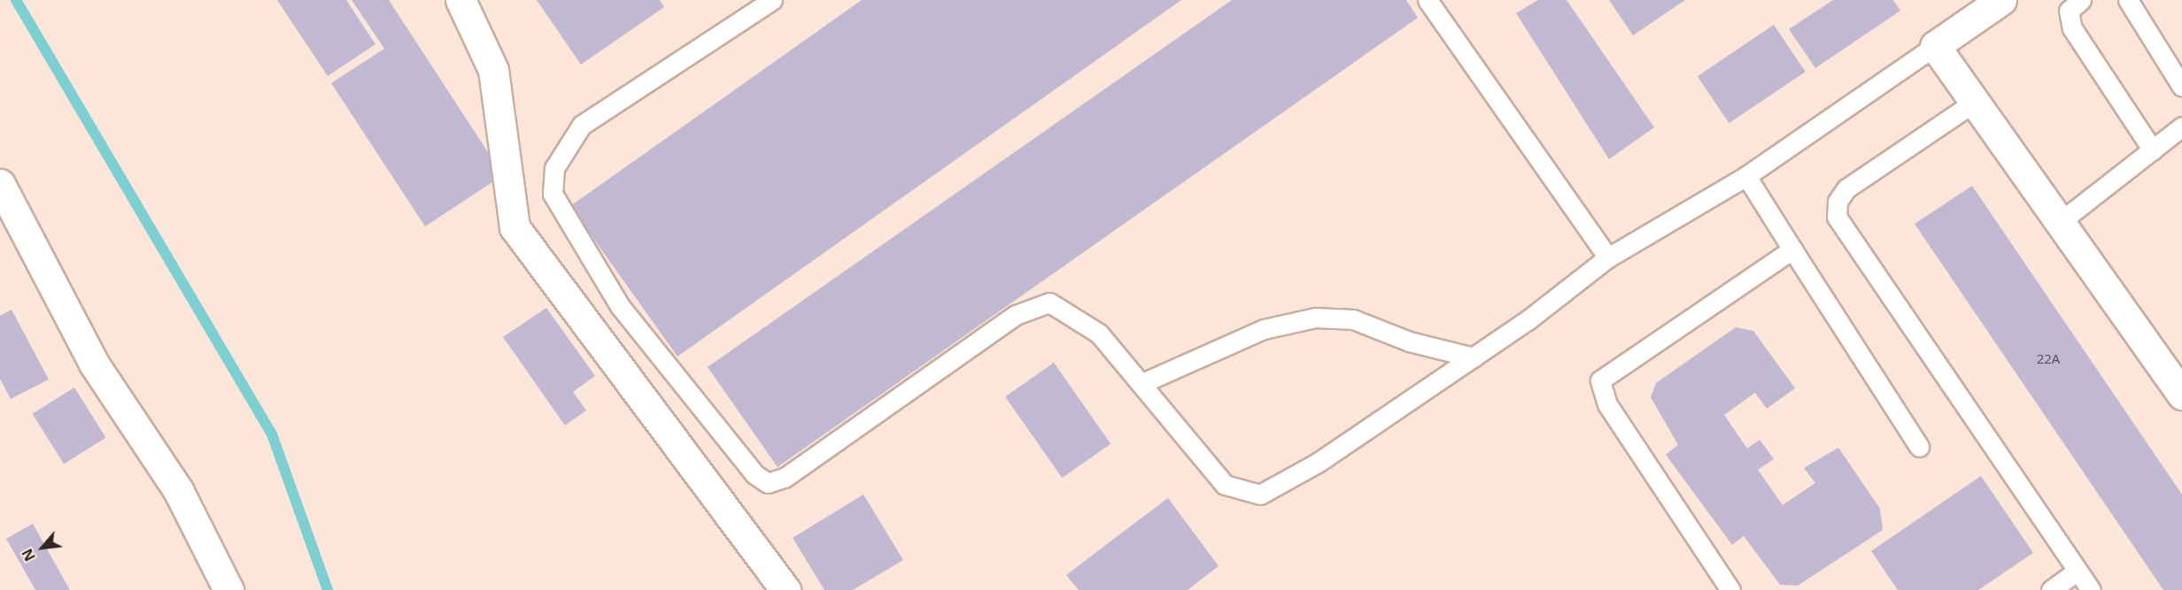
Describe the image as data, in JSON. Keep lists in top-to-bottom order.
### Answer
{
  "house_numbers": ["22А"],
  "north": "bottom left"
}
